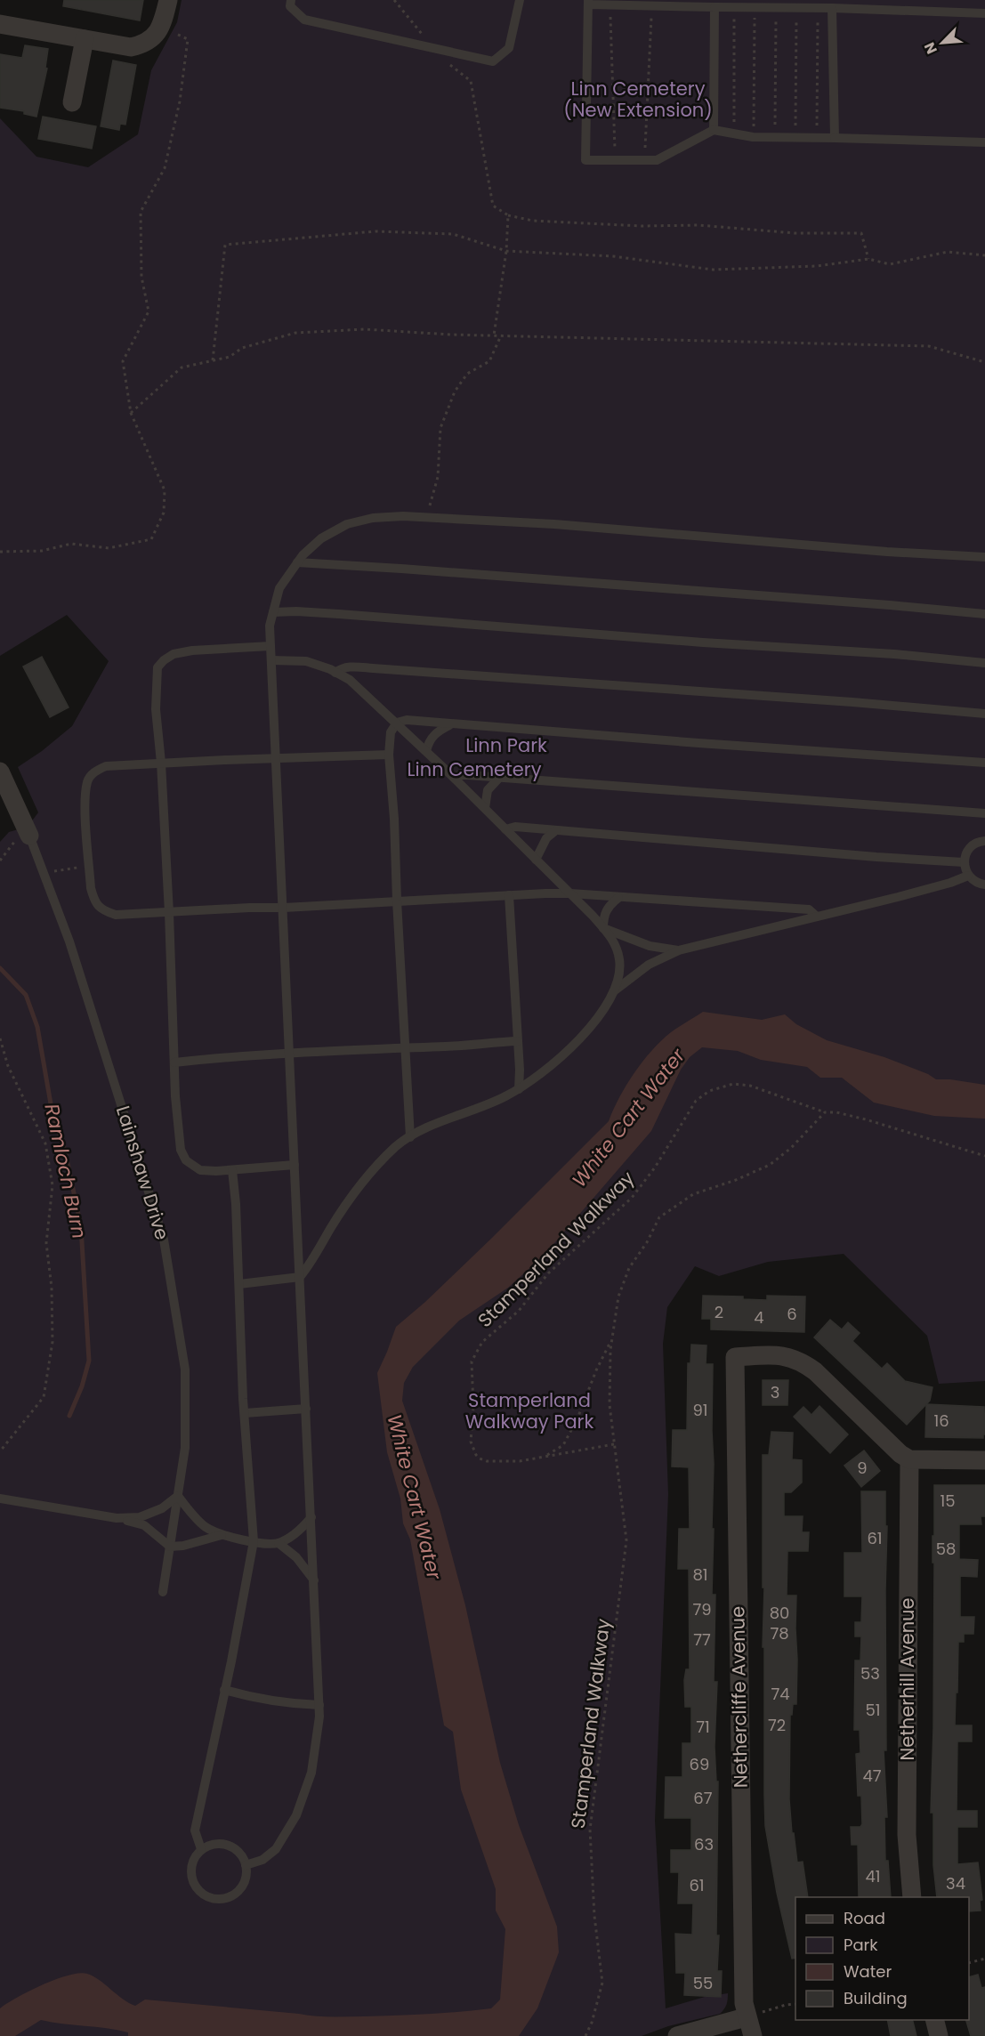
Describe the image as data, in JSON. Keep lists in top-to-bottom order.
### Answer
{
  "streets": {
    "street": ["Lainshaw Drive", "Netherhill Avenue", "Nethercliffe Avenue"],
    "path": ["Stamperland Walkway"]
  },
  "crossings": [
    ["Netherhill Avenue", "Nethercliffe Avenue"]
  ],
  "water": ["White Cart Water", "Ramloch Burn"],
  "parks": [
    "Linn Cemetery (New Extension)",
    "Linn Park",
    "Linn Cemetery",
    "Stamperland Walkway Park"
  ],
  "house_numbers": [
    "2",
    "6",
    "4",
    "3",
    "91",
    "16",
    "9",
    "15",
    "61",
    "58",
    "81",
    "79",
    "80",
    "78",
    "77",
    "53",
    "74",
    "51",
    "72",
    "71",
    "69",
    "47",
    "67",
    "63",
    "41",
    "34",
    "61",
    "55"
  ],
  "legend": [
    "Road",
    "Park",
    "Water",
    "Building"
  ],
  "north": "bottom left"
}
